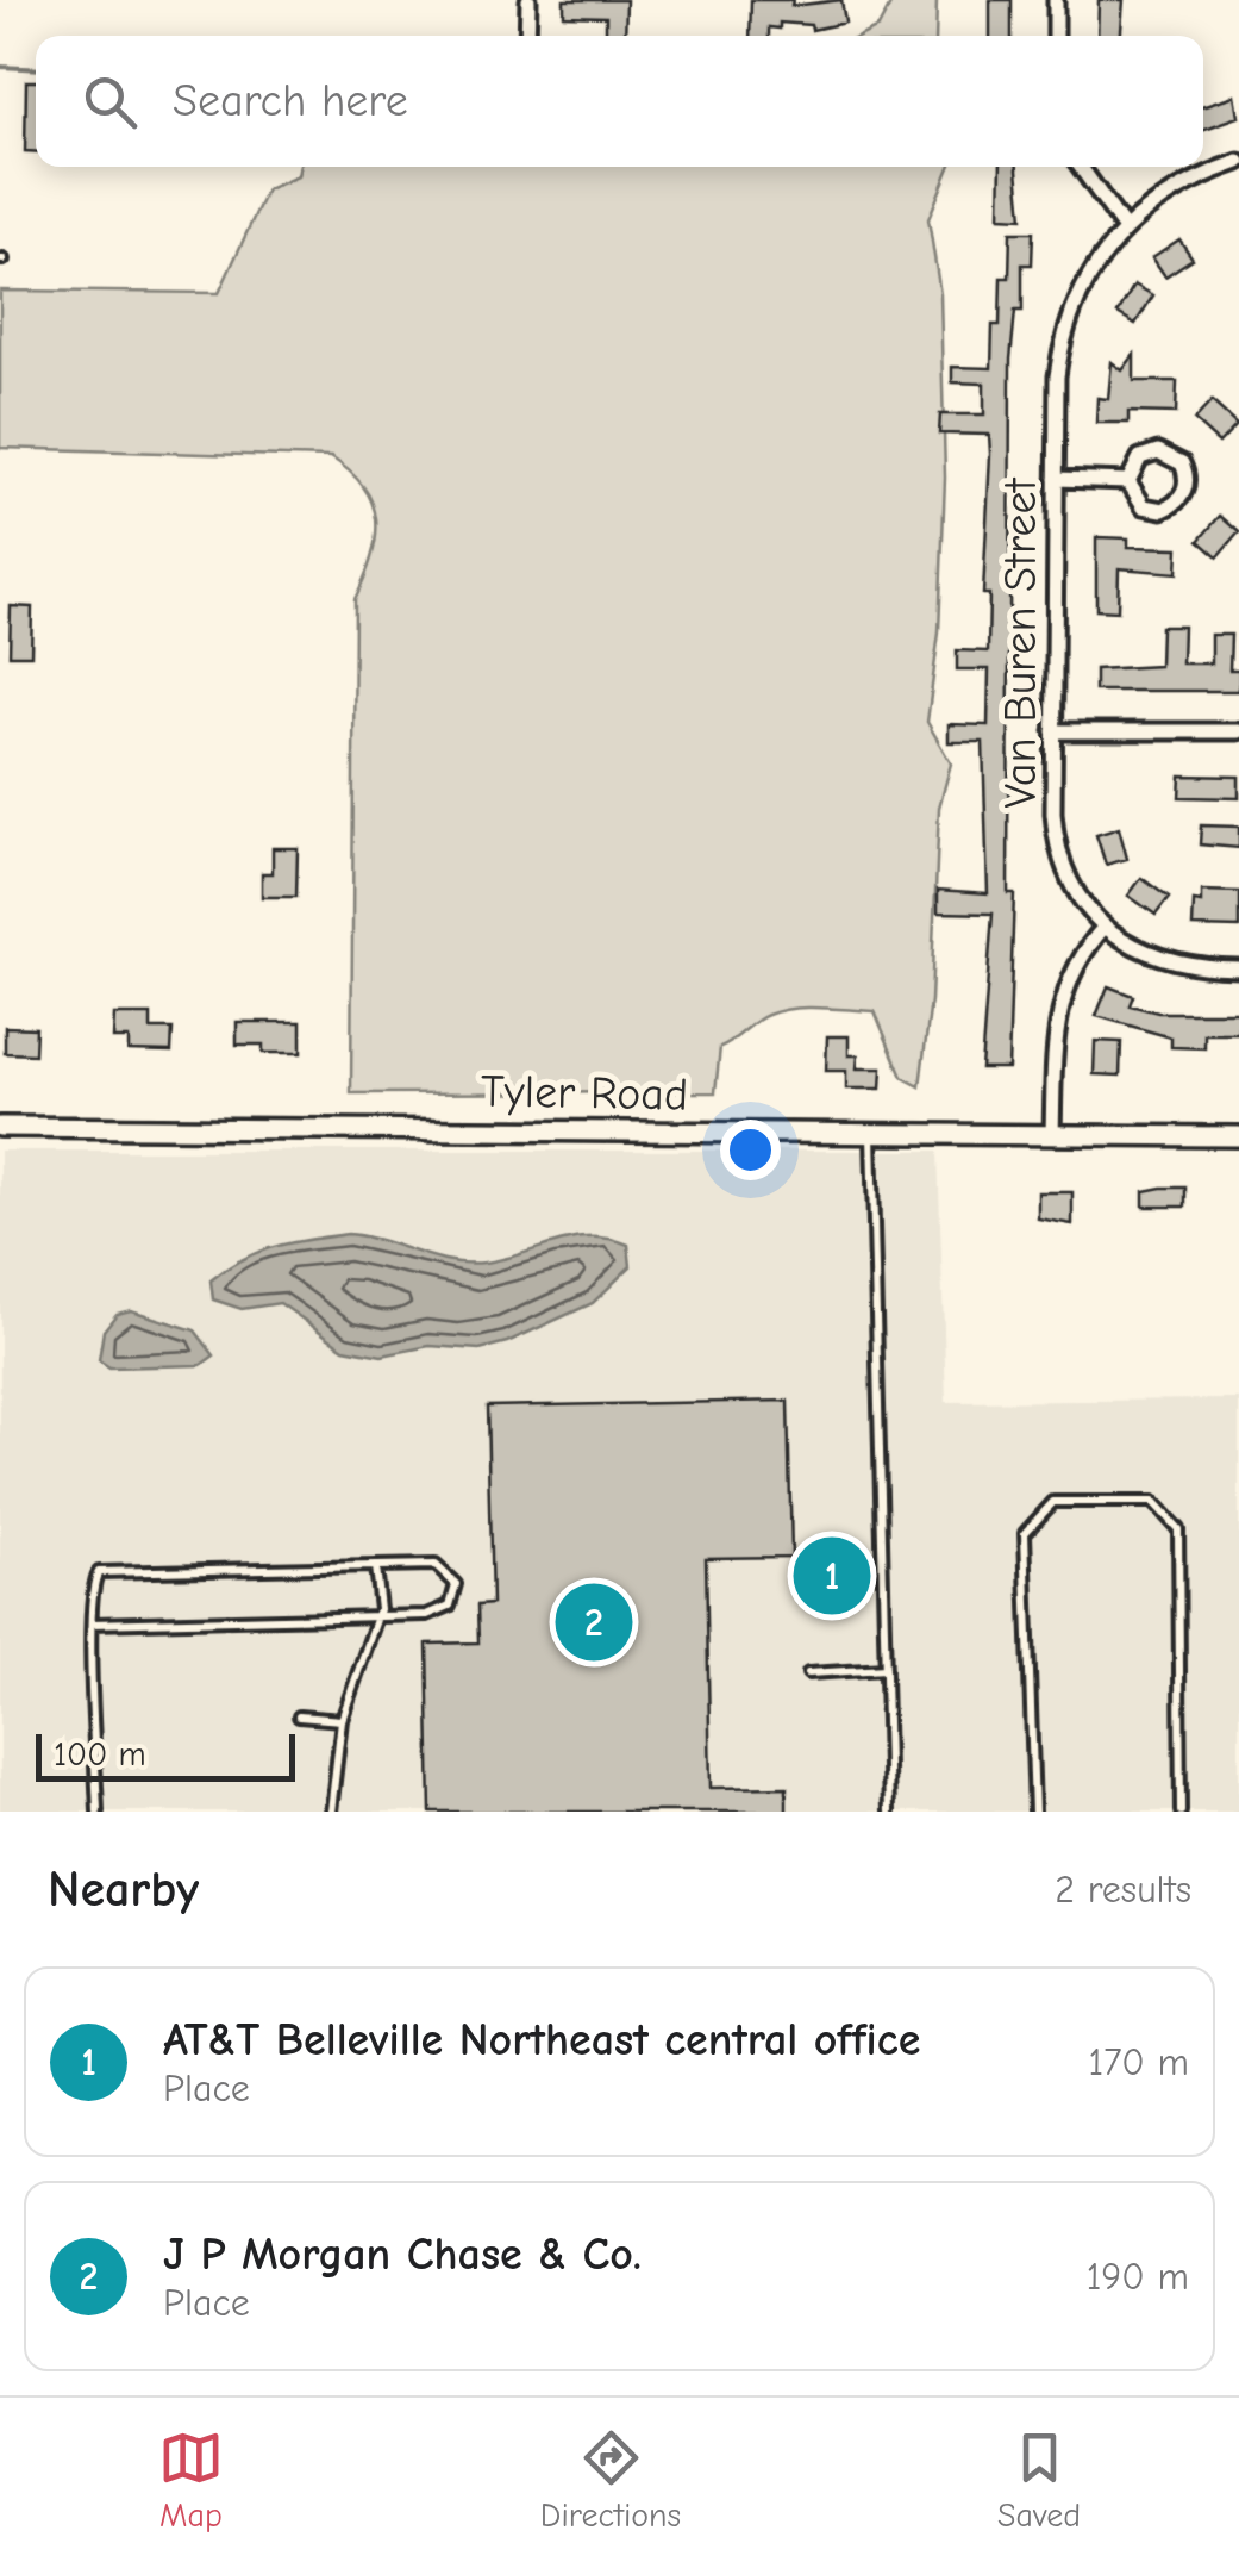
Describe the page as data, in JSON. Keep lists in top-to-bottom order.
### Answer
{
  "streets": {
    "street": ["Van Buren Street", "Tyler Road"]
  },
  "scale_bar": "100 m",
  "page": {
    "search": "Search here",
    "pins": ["1", "2"],
    "scale": "100 m",
    "heading": ["Nearby", "2 results"],
    "list": [
      {
        "mark": "1",
        "name": "AT&T Belleville Northeast central office",
        "note": "Place",
        "value": "170 m"
      },
      {
        "mark": "2",
        "name": "J P Morgan Chase & Co.",
        "note": "Place",
        "value": "190 m"
      }
    ],
    "nav": ["Map", "Directions", "Saved"]
  }
}
